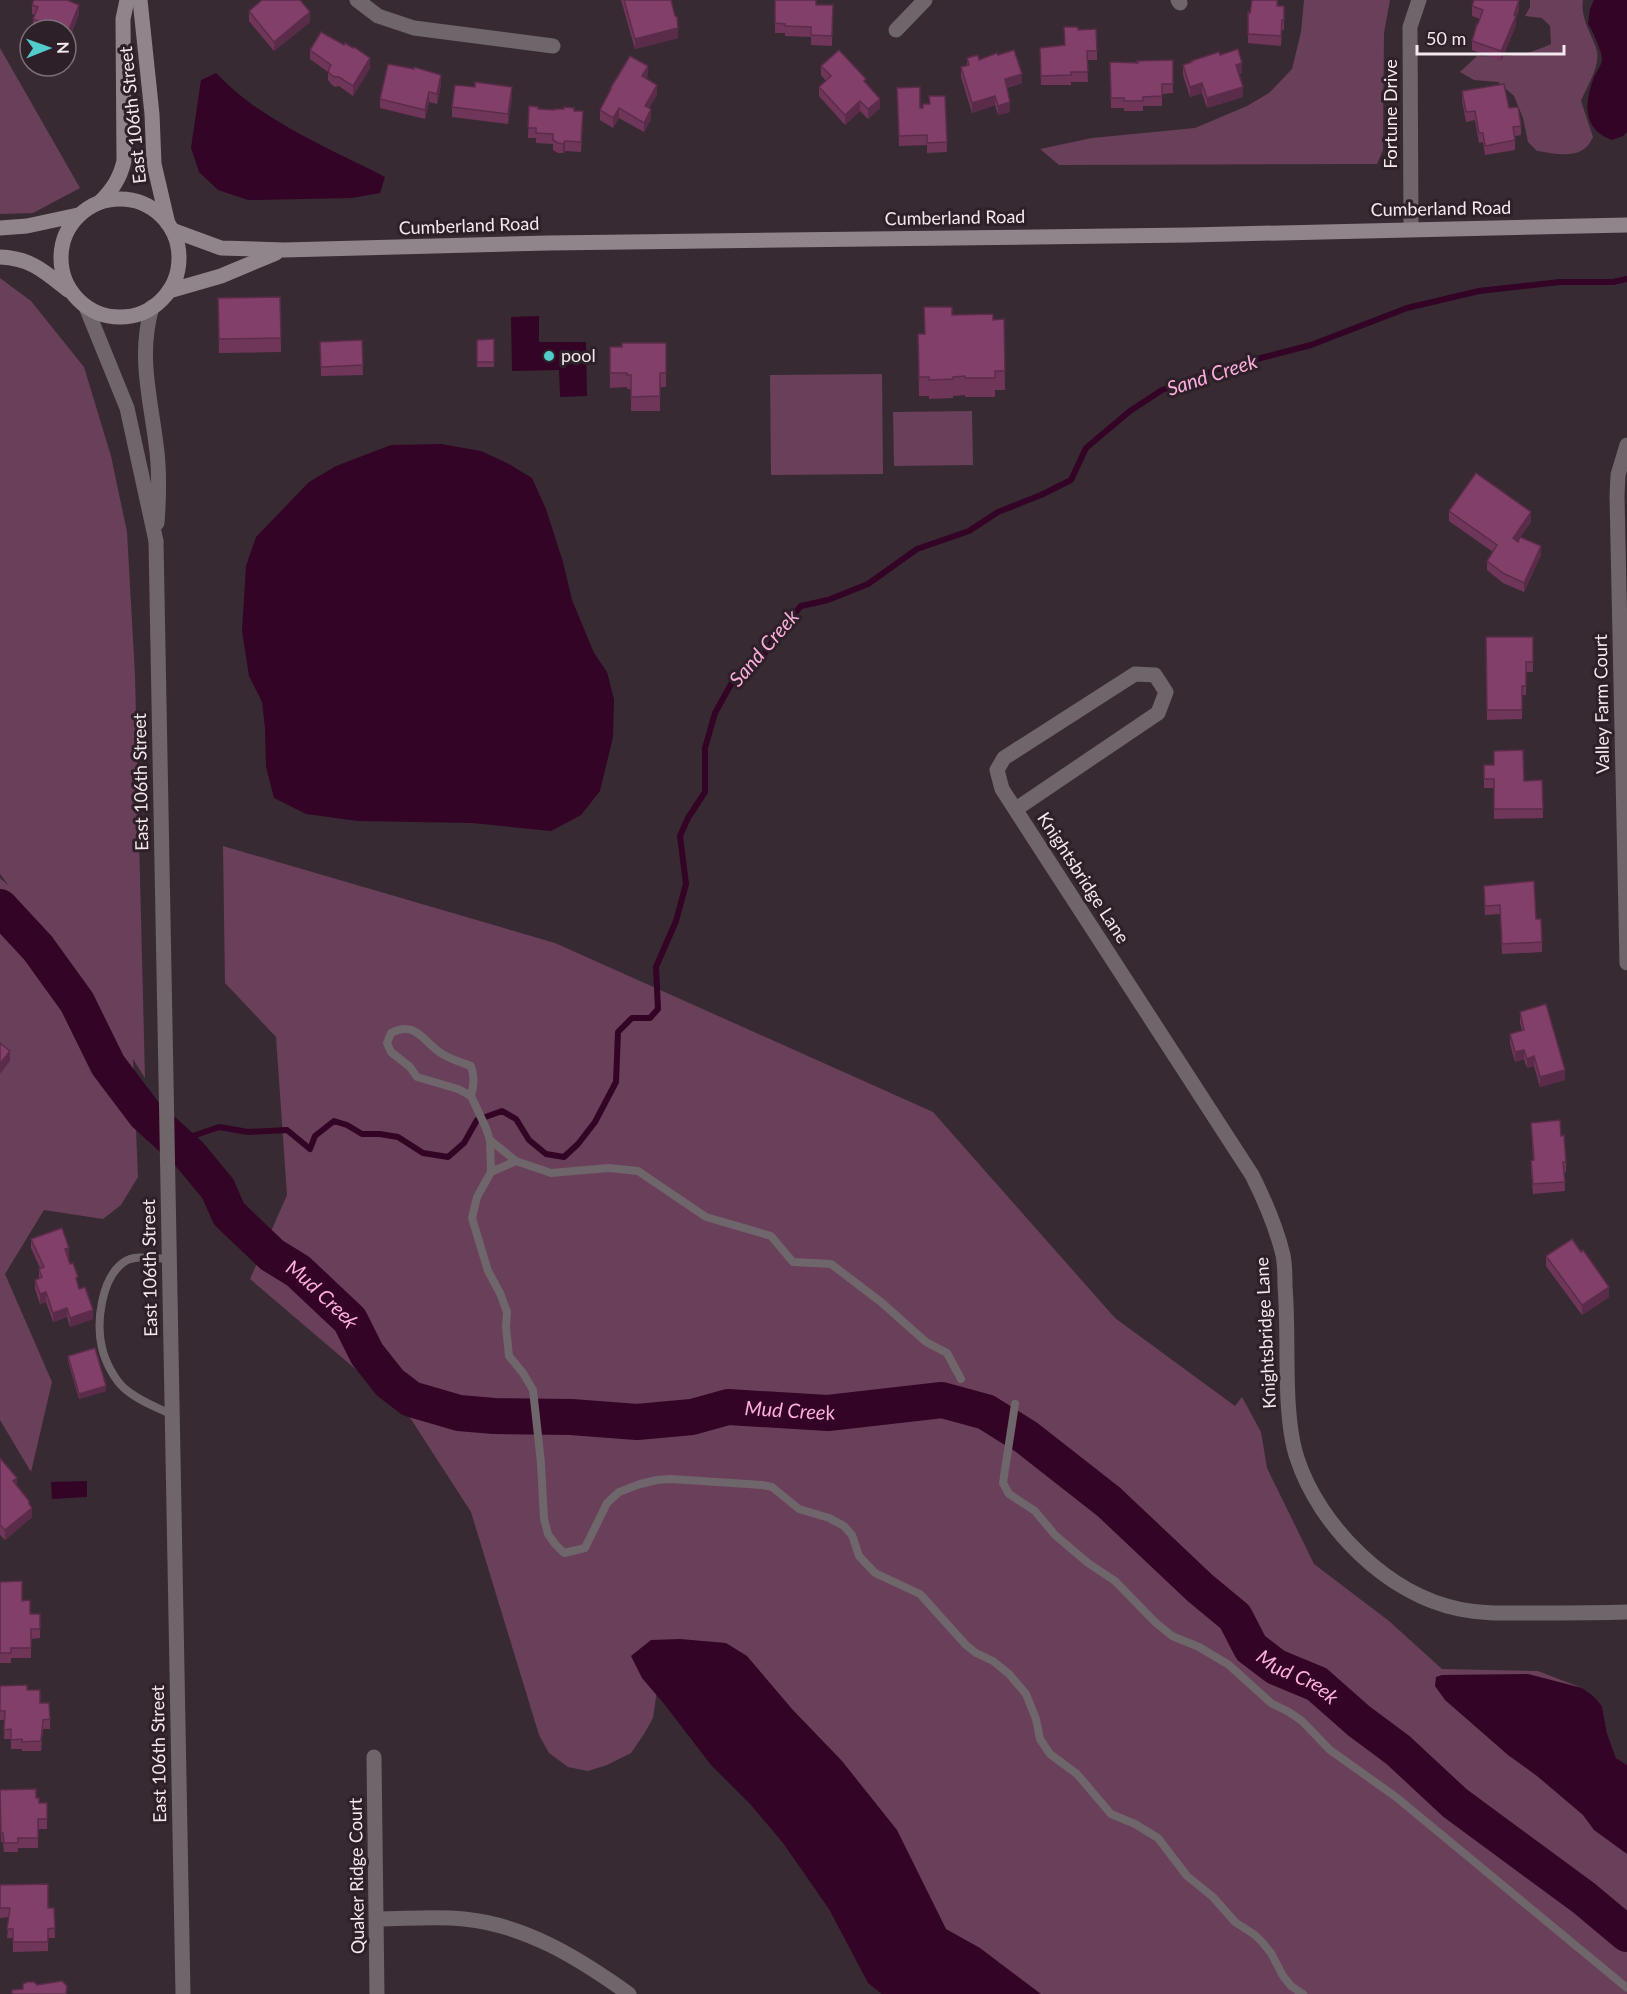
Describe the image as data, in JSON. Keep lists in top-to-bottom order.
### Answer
{
  "streets": {
    "main road": ["East 106th Street", "Cumberland Road"],
    "street": [
      "Fortune Drive",
      "Valley Farm Court",
      "Knightsbridge Lane",
      "Quaker Ridge Court"
    ]
  },
  "crossings": [
    ["Fortune Drive", "Cumberland Road"],
    ["East 106th Street", "Cumberland Road"]
  ],
  "water": ["Sand Creek", "Mud Creek"],
  "places": ["pool"],
  "scale_bar": "50 m",
  "north": "right"
}
